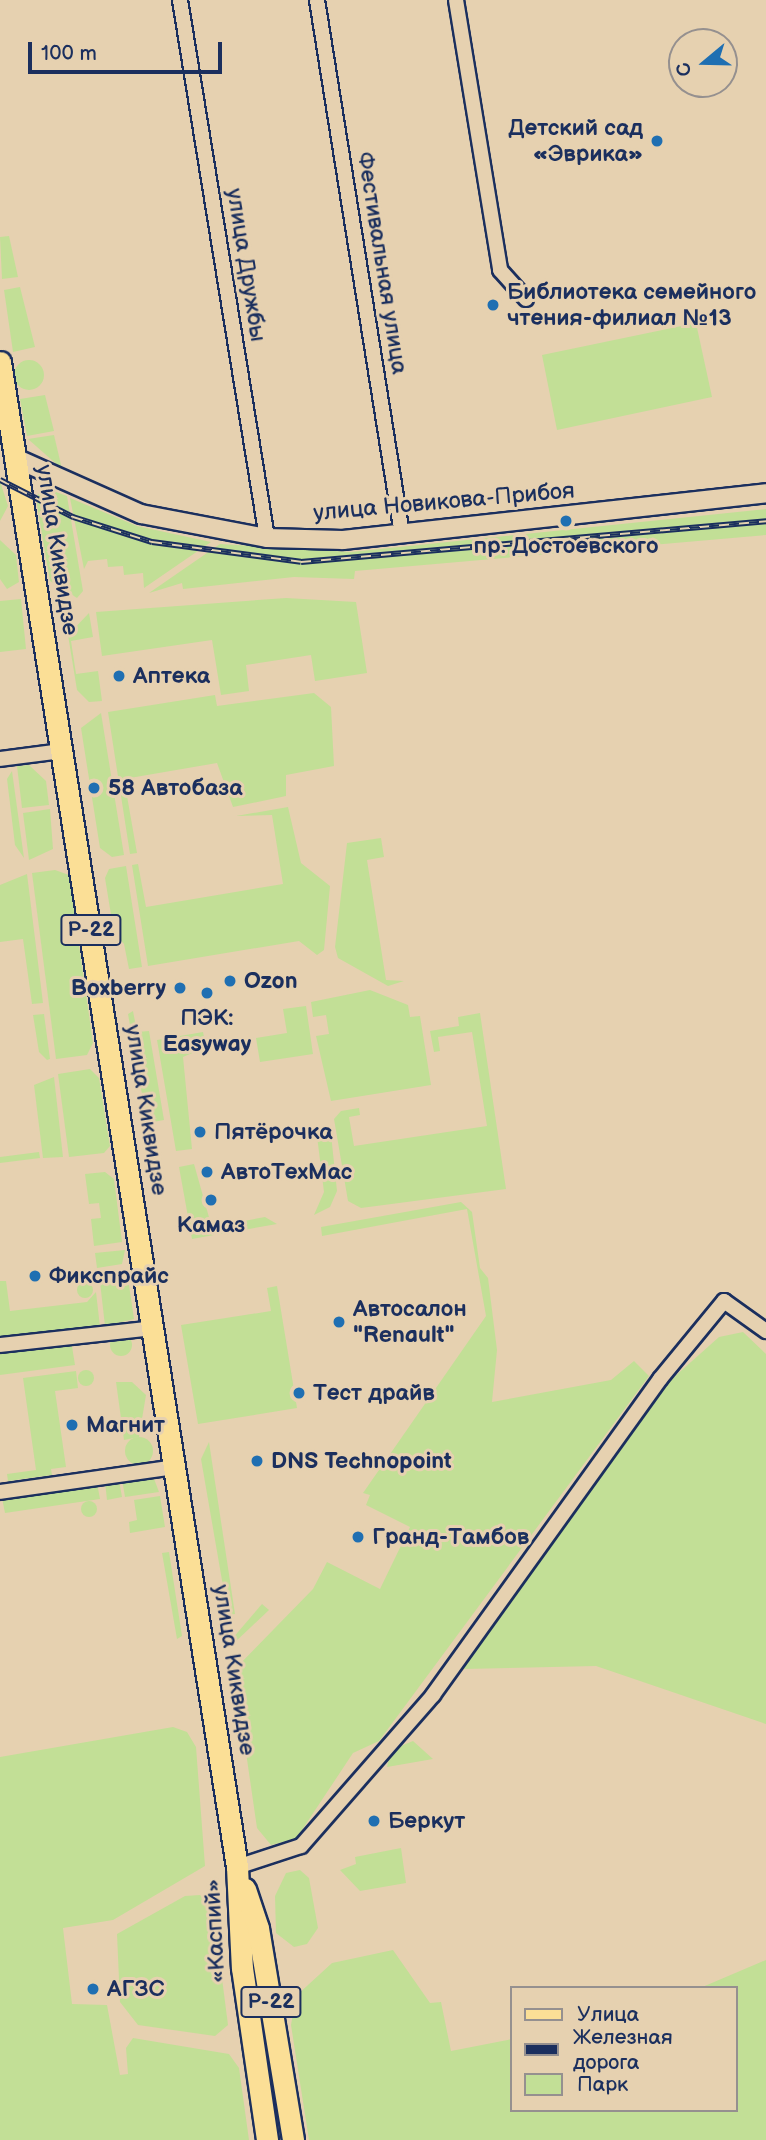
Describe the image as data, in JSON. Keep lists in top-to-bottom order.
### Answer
{
  "streets": {
    "main road": ["улица Киквидзе", "Р-22", "«Каспий»"],
    "street": ["Фестивальная улица", "улица Дружбы", "улица Новикова-Прибоя"]
  },
  "crossings": [
    ["Фестивальная улица", "улица Новикова-Прибоя"],
    ["улица Дружбы", "улица Новикова-Прибоя"],
    ["улица Новикова-Прибоя", "улица Киквидзе"],
    ["улица Киквидзе", "«Каспий»"]
  ],
  "places": [
    "Детский сад «Эврика»",
    "Библиотека семейного чтения-филиал №13",
    "пр. Достоевского",
    "Аптека",
    "58 Автобаза",
    "Ozon",
    "Boxberry",
    "ПЭК: Easyway",
    "Пятёрочка",
    "АвтоТехМас",
    "Камаз",
    "Фикспрайс",
    "Автосалон \"Renault\"",
    "Тест драйв",
    "Магнит",
    "DNS Technopoint",
    "Гранд-Тамбов",
    "Беркут",
    "АГЗС"
  ],
  "legend": ["Улица", "Железная дорога", "Парк"],
  "scale_bar": "100 m",
  "north": "left"
}
